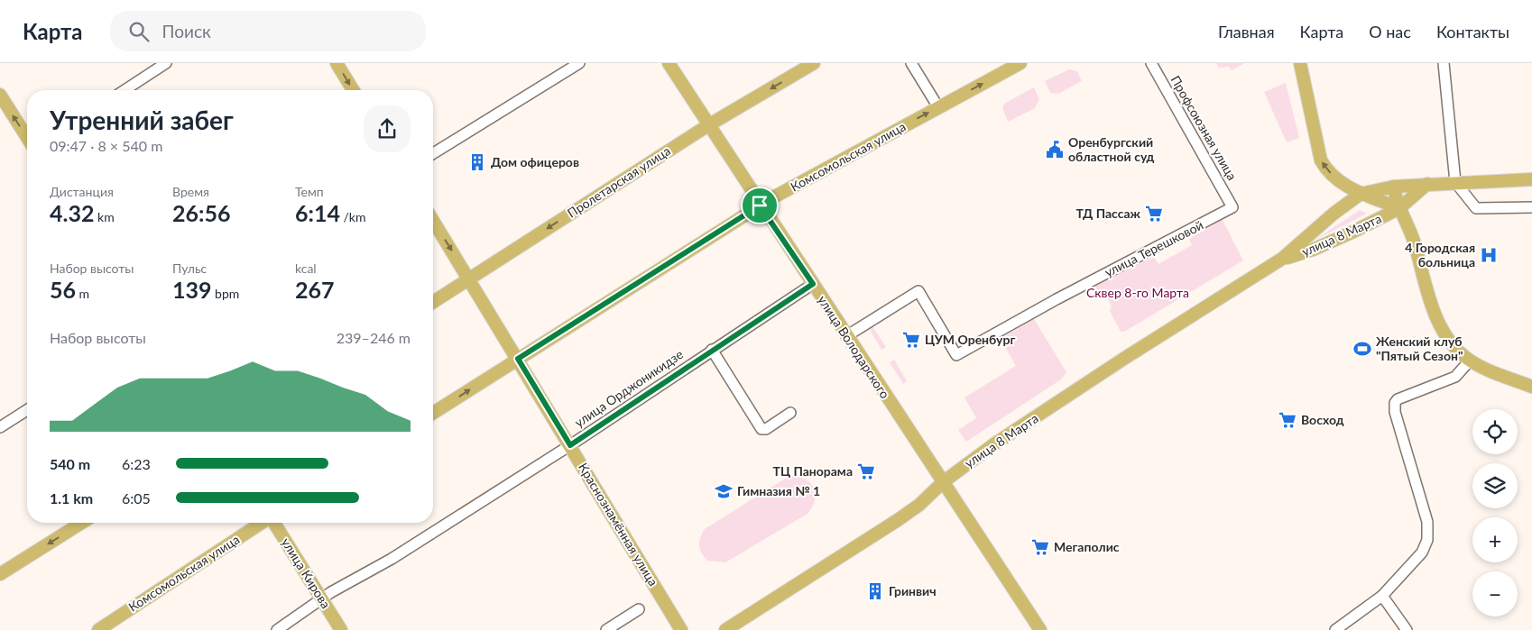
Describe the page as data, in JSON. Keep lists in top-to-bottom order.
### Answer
{
  "streets": {
    "main road": [
      "Комсомольская улица",
      "Пролетарская улица",
      "улица 8 Марта",
      "улица Володарского",
      "Краснознамённая улица",
      "улица Кирова"
    ],
    "street": ["Профсоюзная улица", "улица Терешковой", "улица Орджоникидзе"]
  },
  "crossings": [
    ["Профсоюзная улица", "улица Терешковой"],
    ["Комсомольская улица", "улица Володарского"],
    ["Комсомольская улица", "Краснознамённая улица"],
    ["Пролетарская улица", "улица Володарского"],
    ["Пролетарская улица", "Краснознамённая улица"],
    ["улица 8 Марта", "улица Володарского"],
    ["улица Терешковой", "улица Володарского"],
    ["улица Володарского", "улица Орджоникидзе"],
    ["улица Орджоникидзе", "Краснознамённая улица"],
    ["улица Орджоникидзе", "улица Кирова"]
  ],
  "one_way": ["Комсомольская улица", "Пролетарская улица"],
  "parks": ["Сквер 8-го Марта"],
  "places": {
    "public building": ["Оренбургский областной суд"],
    "building": ["Дом офицеров", "Гринвич"],
    "supermarket": [
      "ТД Пассаж",
      "ЦУМ Оренбург",
      "Восход",
      "ТЦ Панорама",
      "Мегаполис"
    ],
    "hospital": ["4 Городская больница"],
    "sports": ["Женский клуб \"Пятый Сезон\""],
    "school or university": ["Гимназия № 1"]
  },
  "page": {
    "header": "Карта",
    "search": "Поиск",
    "nav": [
      "Главная",
      "Карта",
      "О нас",
      "Контакты"
    ],
    "heading": ["Утренний забег", "09:47 · 8 × 540 m"],
    "stats": [
      ["Дистанция", "4.32 km"],
      ["Время", "26:56"],
      ["Темп", "6:14 /km"],
      ["Набор высоты", "56 m"],
      ["Пульс", "139 bpm"],
      ["kcal", "267"]
    ],
    "chart": ["Набор высоты", "239–246 m"],
    "map_buttons": ["+", "−"],
    "list": [
      {
        "name": "540 m",
        "note": "6:23"
      },
      {
        "name": "1.1 km",
        "note": "6:05"
      }
    ]
  }
}
